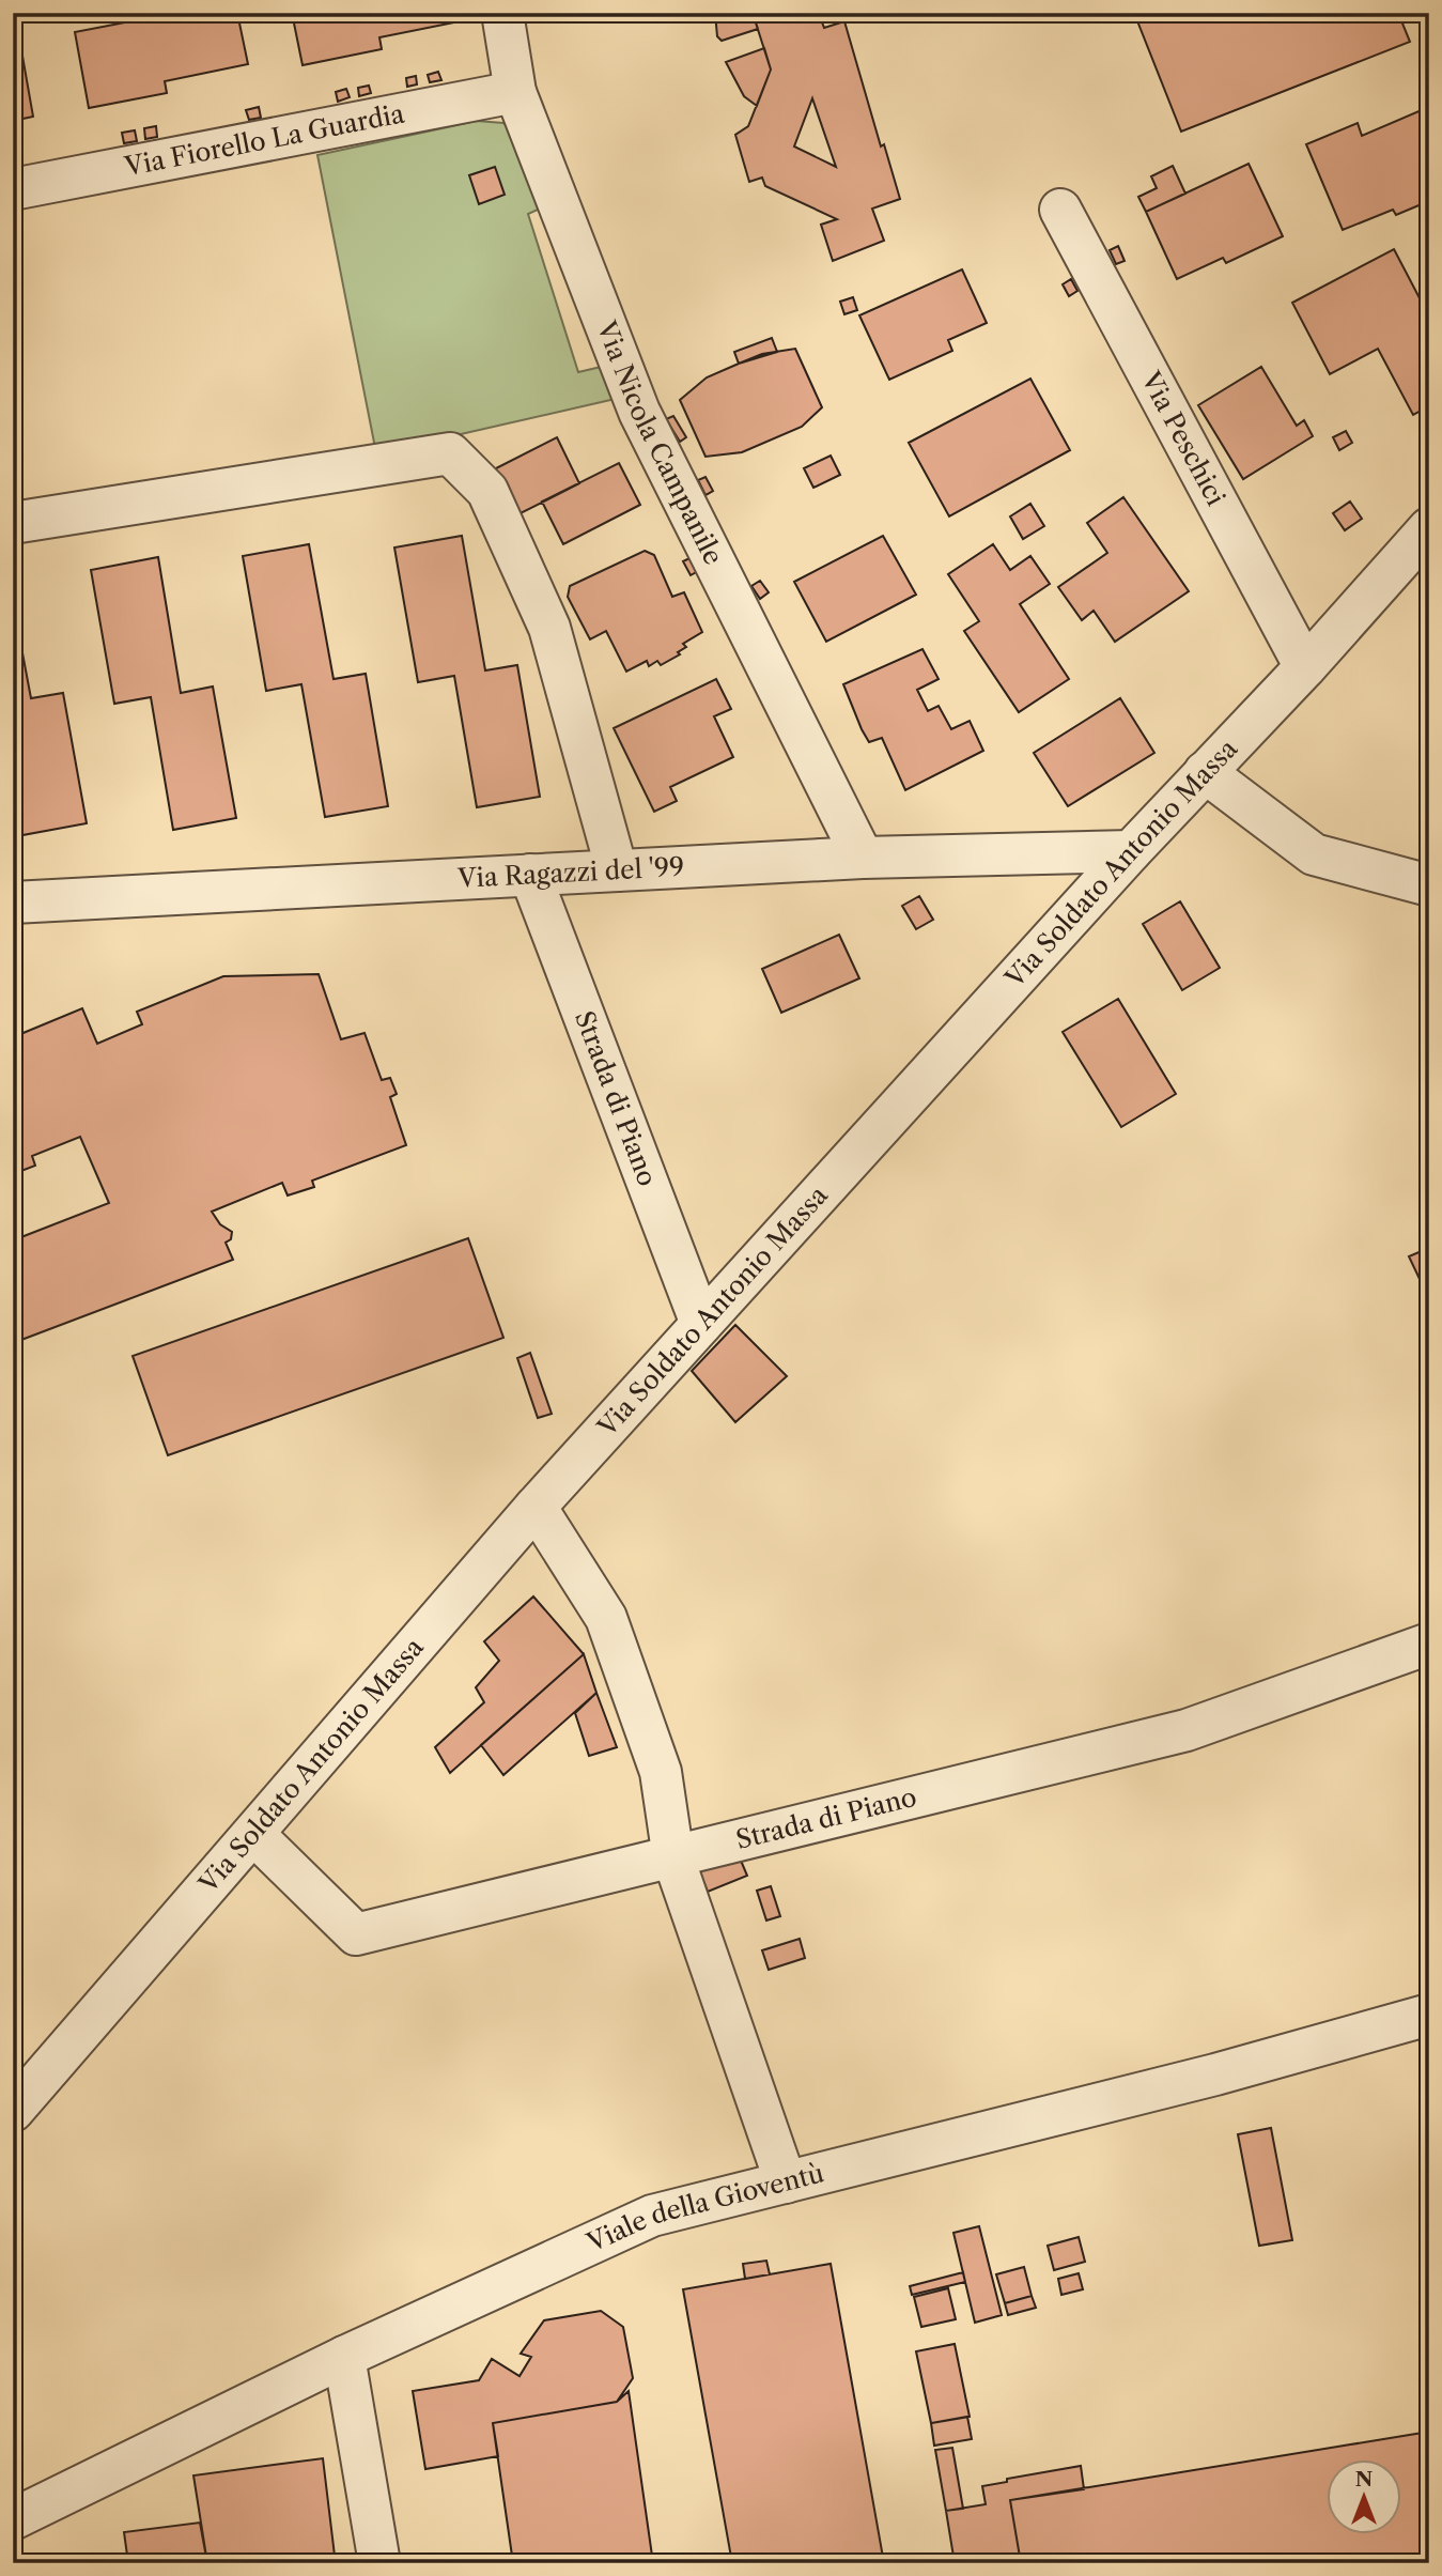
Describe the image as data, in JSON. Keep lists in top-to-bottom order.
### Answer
{
  "streets": {
    "street": [
      "Via Fiorello La Guardia",
      "Via Peschici",
      "Via Nicola Campanile",
      "Via Soldato Antonio Massa",
      "Via Ragazzi del '99",
      "Strada di Piano",
      "Viale della Gioventù"
    ]
  },
  "crossings": [
    ["Via Fiorello La Guardia", "Via Nicola Campanile"],
    ["Via Peschici", "Via Soldato Antonio Massa"],
    ["Via Nicola Campanile", "Via Ragazzi del '99"],
    ["Via Soldato Antonio Massa", "Via Ragazzi del '99"],
    ["Via Soldato Antonio Massa", "Strada di Piano"],
    ["Via Ragazzi del '99", "Strada di Piano"]
  ],
  "north": "top"
}
